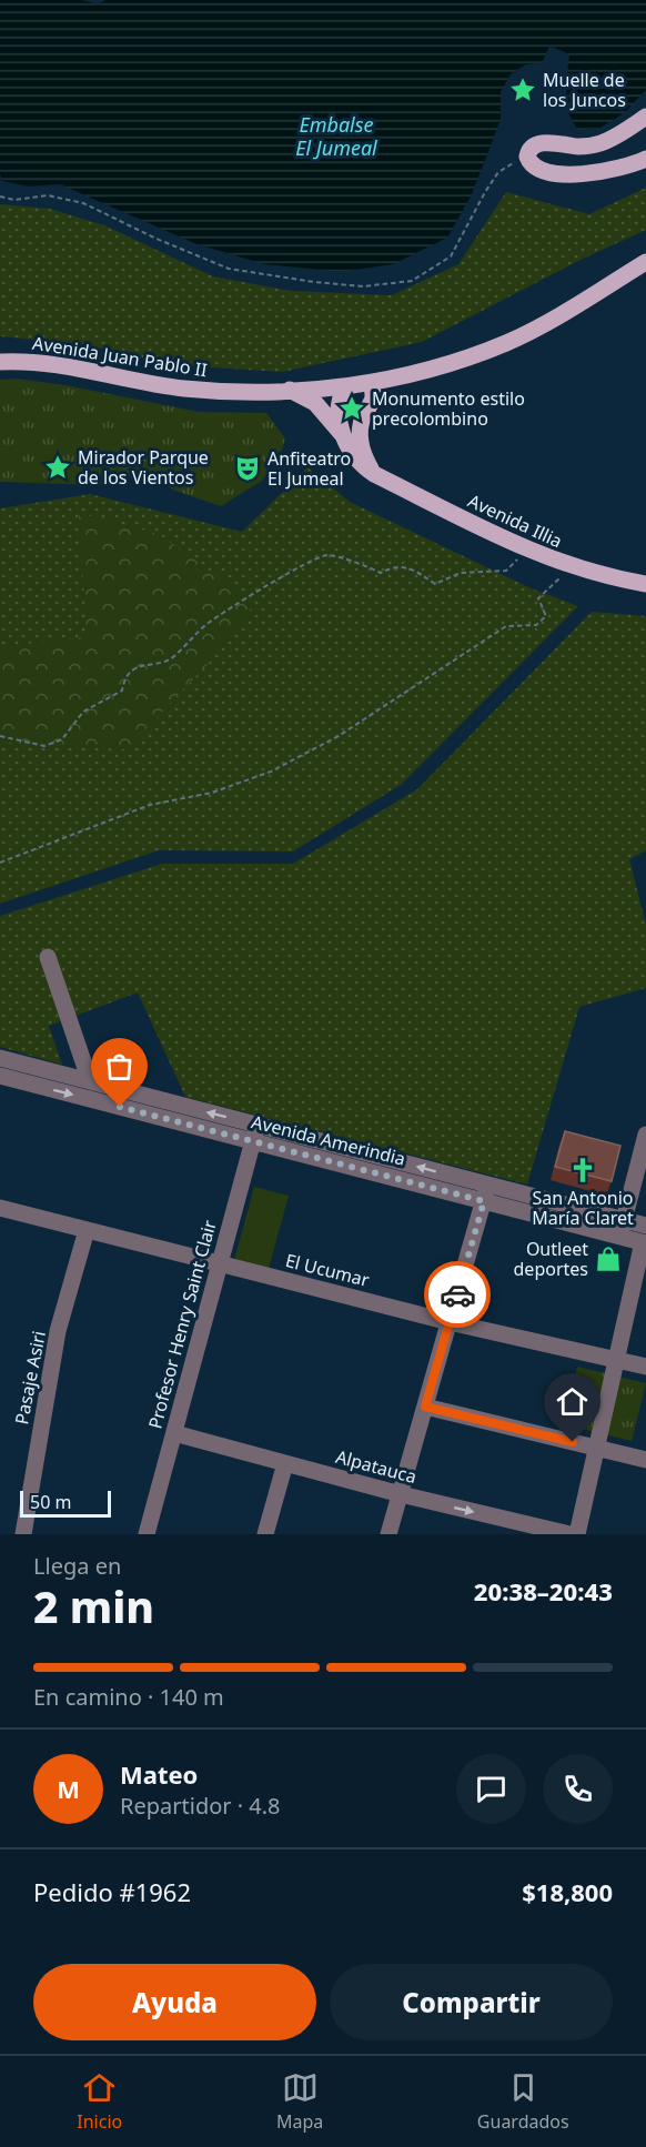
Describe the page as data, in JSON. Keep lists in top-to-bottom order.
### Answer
{
  "streets": {
    "main road": ["Avenida Juan Pablo II", "Avenida Illia"],
    "street": [
      "Avenida Amerindia",
      "El Ucumar",
      "Profesor Henry Saint Clair",
      "Pasaje Asiri",
      "Alpatauca"
    ]
  },
  "crossings": [
    ["Avenida Juan Pablo II", "Avenida Illia"],
    ["Avenida Amerindia", "Profesor Henry Saint Clair"],
    ["El Ucumar", "Profesor Henry Saint Clair"],
    ["El Ucumar", "Pasaje Asiri"],
    ["Profesor Henry Saint Clair", "Alpatauca"]
  ],
  "water": ["Embalse El Jumeal"],
  "places": {
    "place": ["Muelle de los Juncos", "Monumento estilo precolombino", "Mirador Parque de los Vientos"],
    "theatre": ["Anfiteatro El Jumeal"],
    "church": ["San Antonio María Claret"],
    "shop": ["Outleet deportes"]
  },
  "scale_bar": "50 m",
  "page": {
    "scale": "50 m",
    "heading": ["2 min", "Llega en", "20:38–20:43"],
    "panel": [
      "Mateo",
      "Repartidor · 4.8",
      "Pedido #1962",
      "$18,800"
    ],
    "bar": "En camino · 140 m",
    "round": "M",
    "buttons": ["Ayuda", "Compartir"],
    "tabs": ["Inicio", "Mapa", "Guardados"]
  }
}
